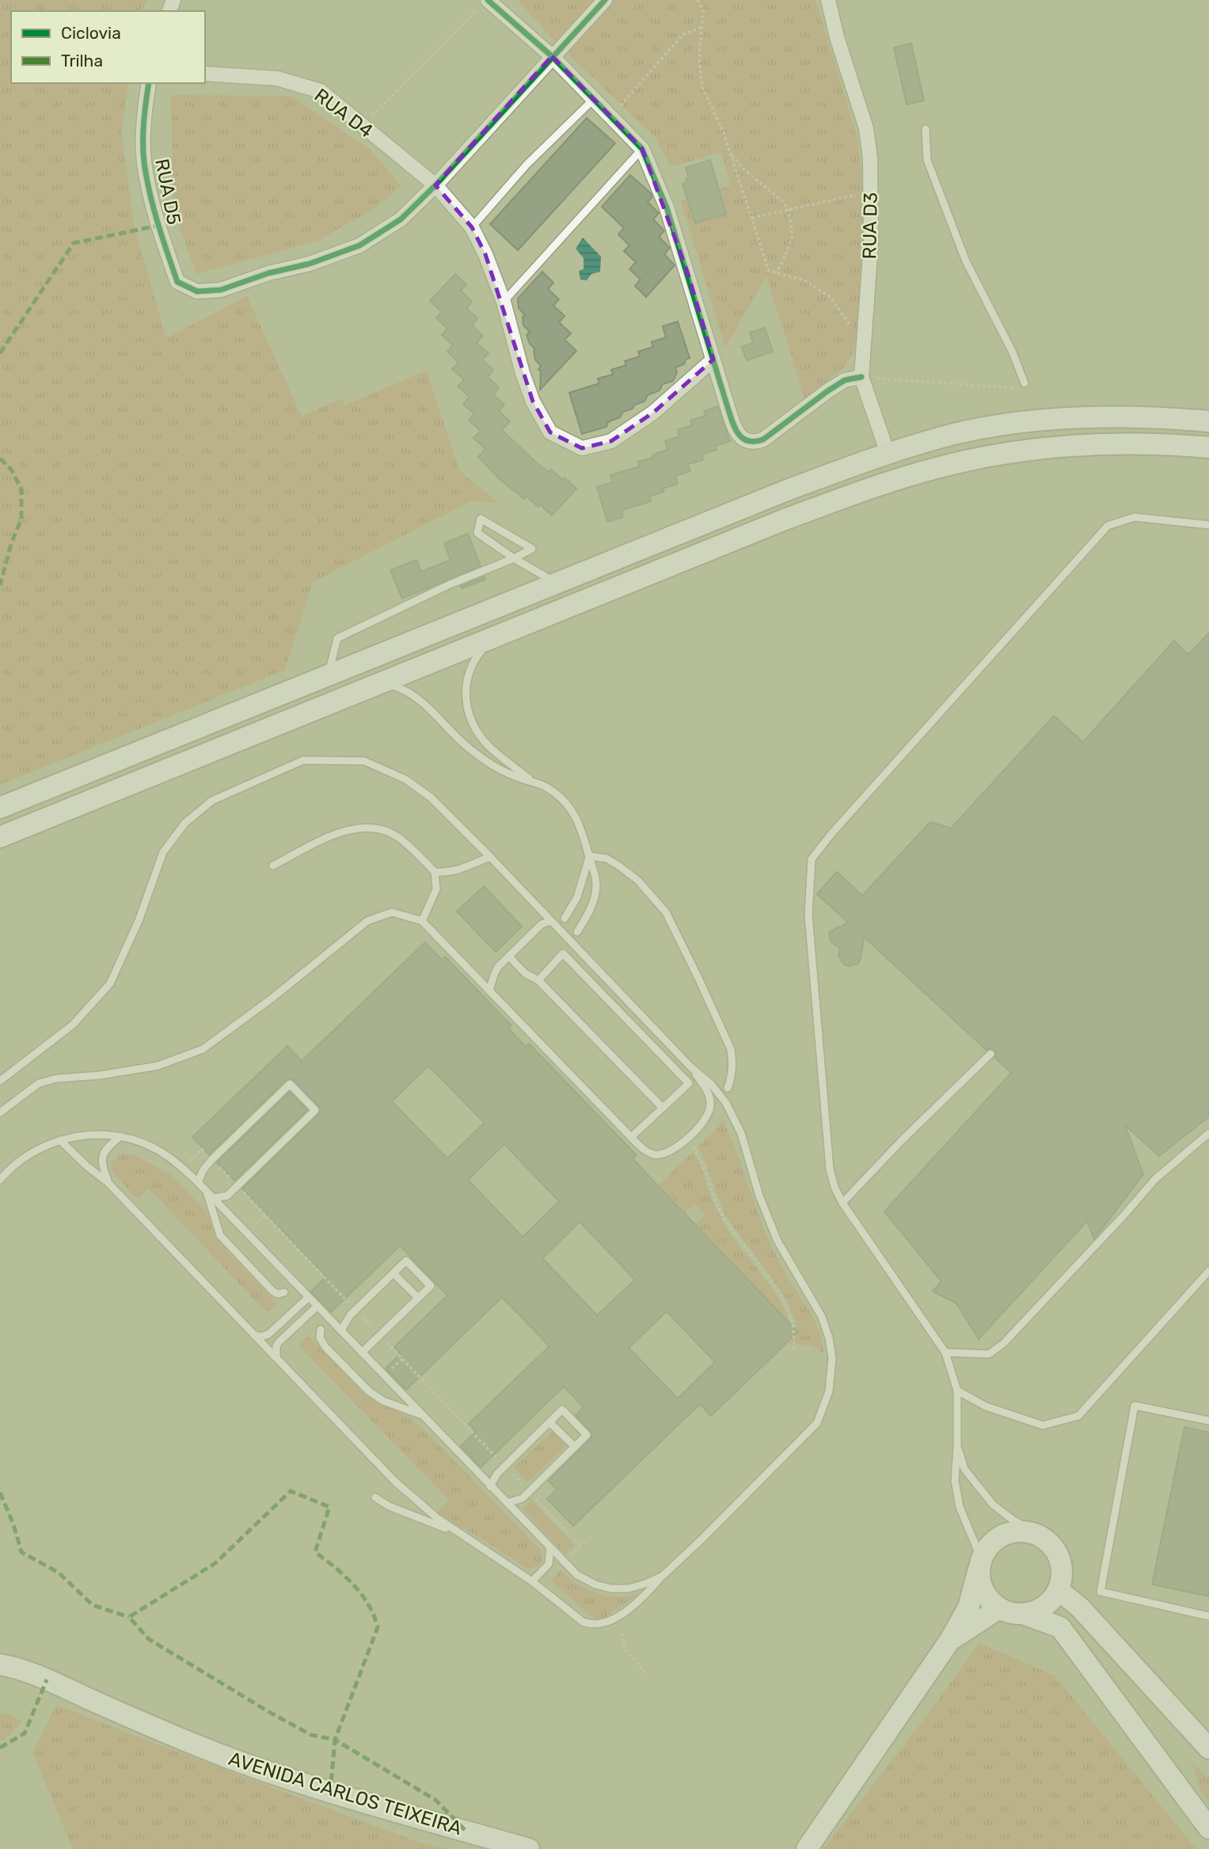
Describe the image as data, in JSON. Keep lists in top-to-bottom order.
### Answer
{
  "streets": {
    "main road": ["AVENIDA CARLOS TEIXEIRA"],
    "street": ["RUA D4", "RUA D5", "RUA D3"]
  },
  "crossings": [
    ["RUA D4", "RUA D5"]
  ],
  "legend": ["Ciclovia", "Trilha"]
}
